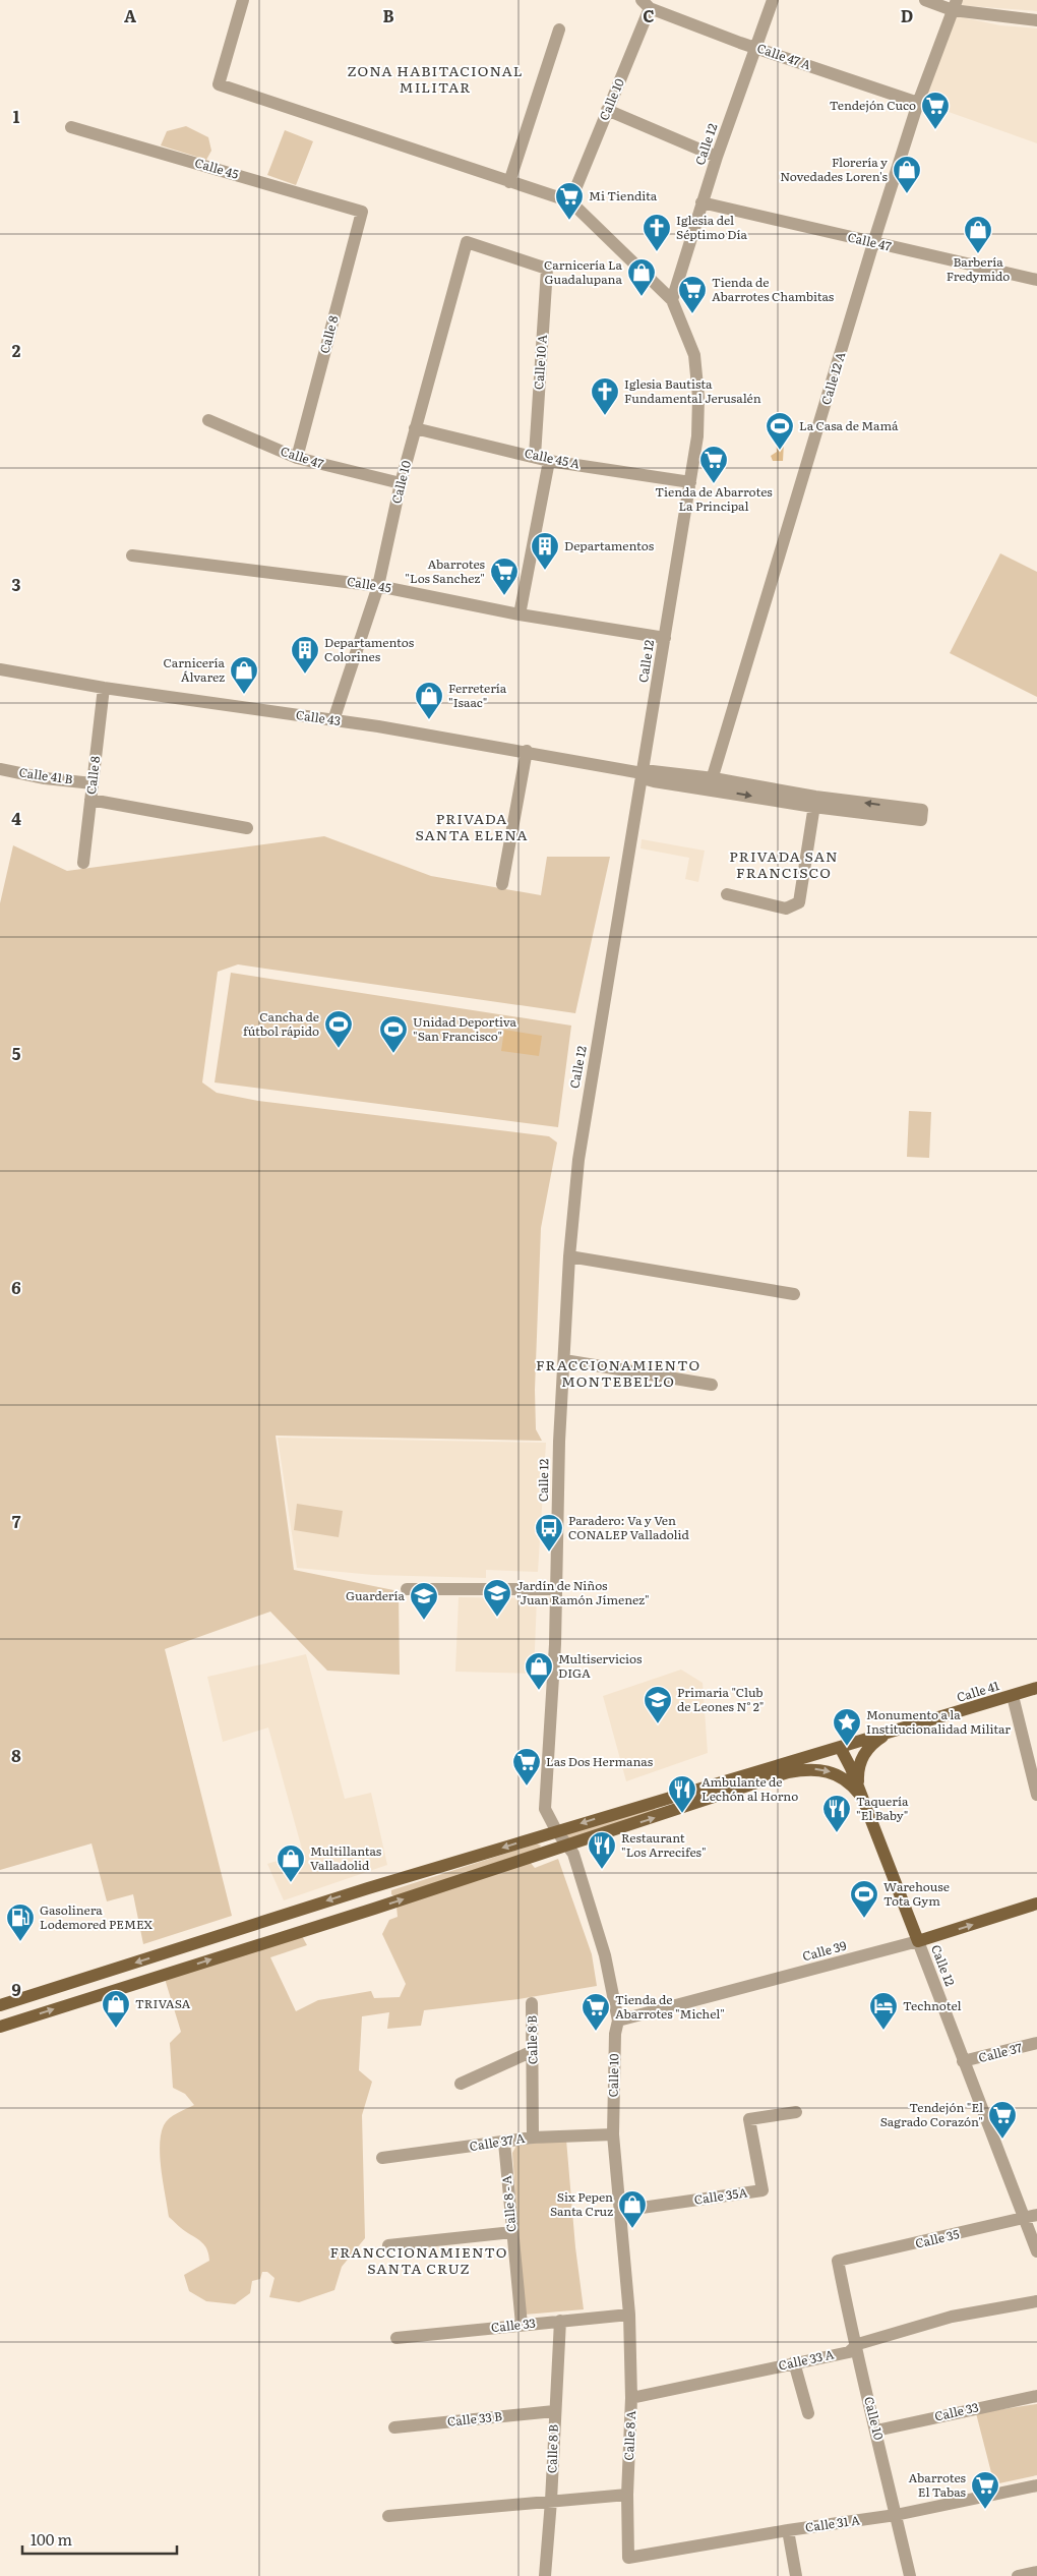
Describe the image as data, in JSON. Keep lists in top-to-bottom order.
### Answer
{
  "streets": {
    "main road": ["Calle 12", "Calle 41", "Calle 39"],
    "street": [
      "Calle 47 A",
      "Calle 10",
      "Calle 45",
      "Calle 47",
      "Calle 8",
      "Calle 10 A",
      "Calle 12 A",
      "Calle 45 A",
      "Calle 43",
      "Calle 41 B",
      "Calle 8 B",
      "Calle 37",
      "Calle 37 A",
      "Calle 35A",
      "Calle 8 - A",
      "Calle 35",
      "Calle 33",
      "Calle 33 A",
      "Calle 33 B",
      "Calle 8 A",
      "Calle 31 A"
    ]
  },
  "crossings": [
    ["Calle 47 A", "Calle 10"],
    ["Calle 47 A", "Calle 12"],
    ["Calle 47 A", "Calle 12 A"],
    ["Calle 10", "Calle 12"],
    ["Calle 10", "Calle 45"],
    ["Calle 10", "Calle 47"],
    ["Calle 10", "Calle 10 A"],
    ["Calle 10", "Calle 45 A"],
    ["Calle 10", "Calle 43"],
    ["Calle 10", "Calle 39"],
    ["Calle 10", "Calle 37 A"],
    ["Calle 10", "Calle 35A"],
    ["Calle 10", "Calle 35"],
    ["Calle 10", "Calle 33"],
    ["Calle 10", "Calle 33 A"],
    ["Calle 10", "Calle 8 A"],
    ["Calle 10", "Calle 31 A"],
    ["Calle 12", "Calle 45"],
    ["Calle 12", "Calle 47"],
    ["Calle 12", "Calle 45 A"],
    ["Calle 12", "Calle 43"],
    ["Calle 12", "Calle 41"],
    ["Calle 12", "Calle 39"],
    ["Calle 12", "Calle 37"],
    ["Calle 12", "Calle 35"],
    ["Calle 45", "Calle 8"],
    ["Calle 47", "Calle 8"],
    ["Calle 47", "Calle 12 A"],
    ["Calle 8", "Calle 43"],
    ["Calle 8", "Calle 41 B"],
    ["Calle 10 A", "Calle 45 A"],
    ["Calle 12 A", "Calle 43"],
    ["Calle 8 B", "Calle 37 A"],
    ["Calle 8 B", "Calle 33"],
    ["Calle 8 B", "Calle 33 B"],
    ["Calle 37 A", "Calle 8 - A"],
    ["Calle 8 - A", "Calle 33"],
    ["Calle 33", "Calle 8 A"],
    ["Calle 33 A", "Calle 8 A"],
    ["Calle 8 A", "Calle 31 A"]
  ],
  "districts": [
    "ZONA HABITACIONAL MILITAR",
    "PRIVADA SANTA ELENA",
    "PRIVADA SAN FRANCISCO",
    "FRACCIONAMIENTO MONTEBELLO",
    "FRANCCIONAMIENTO SANTA CRUZ"
  ],
  "places": {
    "supermarket": [
      "Tendejón Cuco",
      "Mi Tiendita",
      "Tienda de Abarrotes Chambitas",
      "Tienda de Abarrotes La Principal",
      "Abarrotes \"Los Sanchez\"",
      "Las Dos Hermanas",
      "Tienda de Abarrotes \"Michel\"",
      "Tendejón \"El Sagrado Corazón\"",
      "Abarrotes El Tabas"
    ],
    "shop": [
      "Florería y Novedades Loren's",
      "Barbería Fredymido",
      "Carnicería La Guadalupana",
      "Carnicería Álvarez",
      "Ferretería \"Isaac\"",
      "Multiservicios DIGA",
      "Multillantas Valladolid",
      "TRIVASA",
      "Six Pepen Santa Cruz"
    ],
    "church": ["Iglesia del Séptimo Día", "Iglesia Bautista Fundamental Jerusalén"],
    "sports": [
      "La Casa de Mamá",
      "Cancha de fútbol rápido",
      "Unidad Deportiva \"San Francisco\"",
      "Warehouse Tota Gym"
    ],
    "building": ["Departamentos", "Departamentos Colorines"],
    "bus stop": ["Paradero: Va y Ven CONALEP Valladolid"],
    "school or university": ["Jardín de Niños \"Juan Ramón Jímenez\"", "Guardería", "Primaria \"Club de Leones N° 2\""],
    "place": ["Monumento a la Institucionalidad Militar"],
    "restaurant": ["Ambulante de Lechón al Horno", "Taquería \"El Baby\"", "Restaurant \"Los Arrecifes\""],
    "fuel station": ["Gasolinera Lodemored PEMEX"],
    "hotel": ["Technotel"]
  },
  "scale_bar": "100 m",
  "grid": {
    "columns": [
      "A",
      "B",
      "C",
      "D"
    ],
    "rows": [
      "1",
      "2",
      "3",
      "4",
      "5",
      "6",
      "7",
      "8",
      "9"
    ]
  }
}
